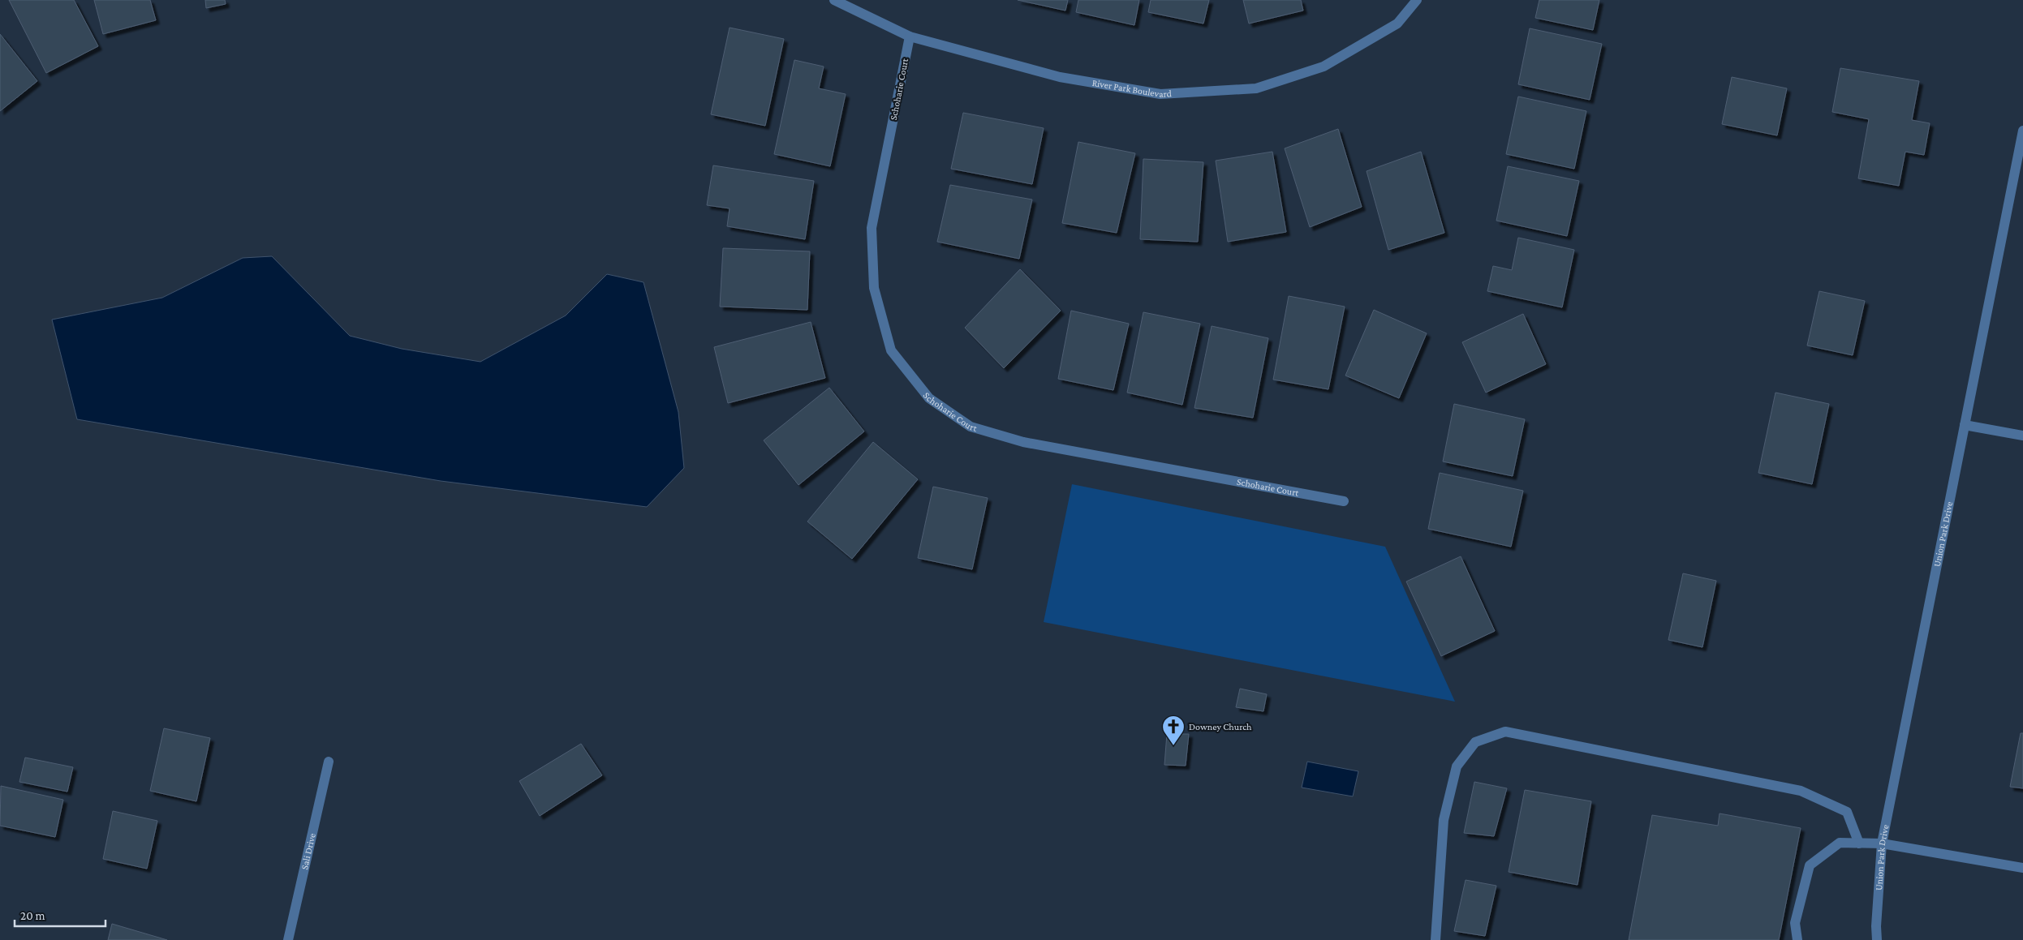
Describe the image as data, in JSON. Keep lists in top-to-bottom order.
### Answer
{
  "streets": {
    "street": [
      "River Park Boulevard",
      "Schoharie Court",
      "Union Park Drive",
      "Sali Drive"
    ]
  },
  "crossings": [
    ["River Park Boulevard", "Schoharie Court"]
  ],
  "places": {
    "church": ["Downey Church"]
  },
  "scale_bar": "20 m"
}
